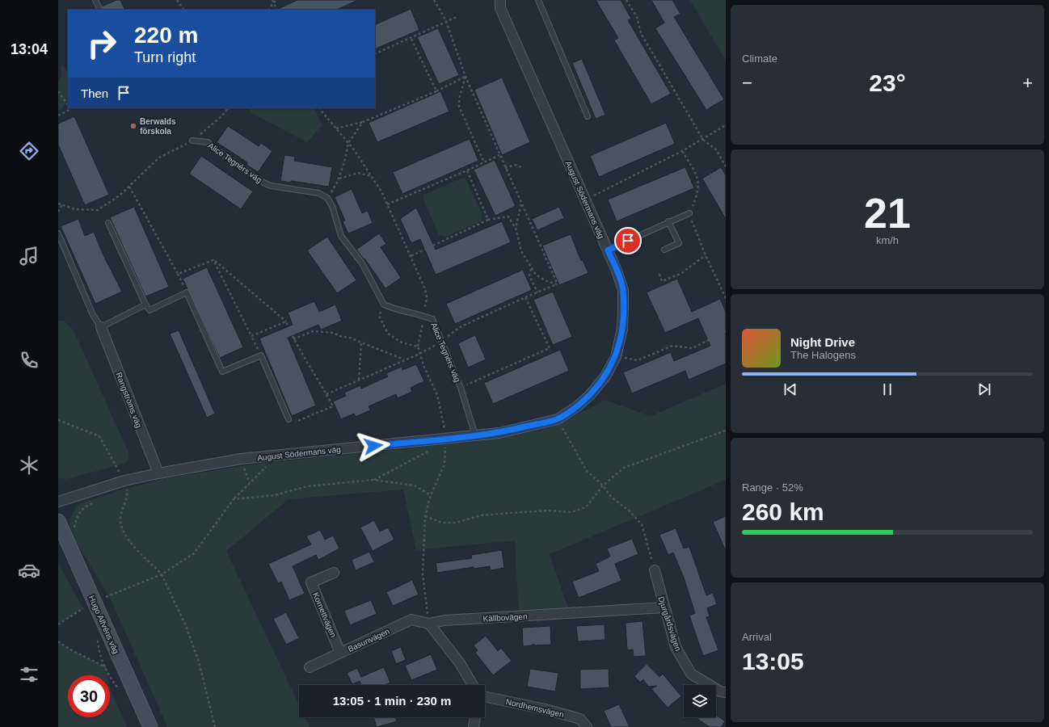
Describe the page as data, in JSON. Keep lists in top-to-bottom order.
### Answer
{
  "streets": {
    "street": [
      "August Södermans väg",
      "Rangströms väg",
      "Kornettvägen",
      "Källbovägen",
      "Djurgårdsvägen",
      "Hugo Alfvéns väg",
      "Basunvägen",
      "Nordhemsvägen"
    ],
    "lane": ["Alice Tegnérs väg"]
  },
  "crossings": [
    ["Alice Tegnérs väg", "August Södermans väg"],
    ["August Södermans väg", "Rangströms väg"],
    ["Kornettvägen", "Basunvägen"],
    ["Källbovägen", "Djurgårdsvägen"],
    ["Källbovägen", "Basunvägen"]
  ],
  "places": ["Berwalds förskola"],
  "page": {
    "tabs": "13:04",
    "tile": [
      "Climate",
      ["21", "km/h"],
      ["Range · 52%", "260 km"],
      ["Arrival", "13:05"]
    ],
    "turn": ["220 m", "Turn right"],
    "heat": ["−", "23°", "+"],
    "then": "Then",
    "song": ["Night Drive", "The Halogens"],
    "limit": "30",
    "trip": "13:05 · 1 min · 230 m"
  }
}
